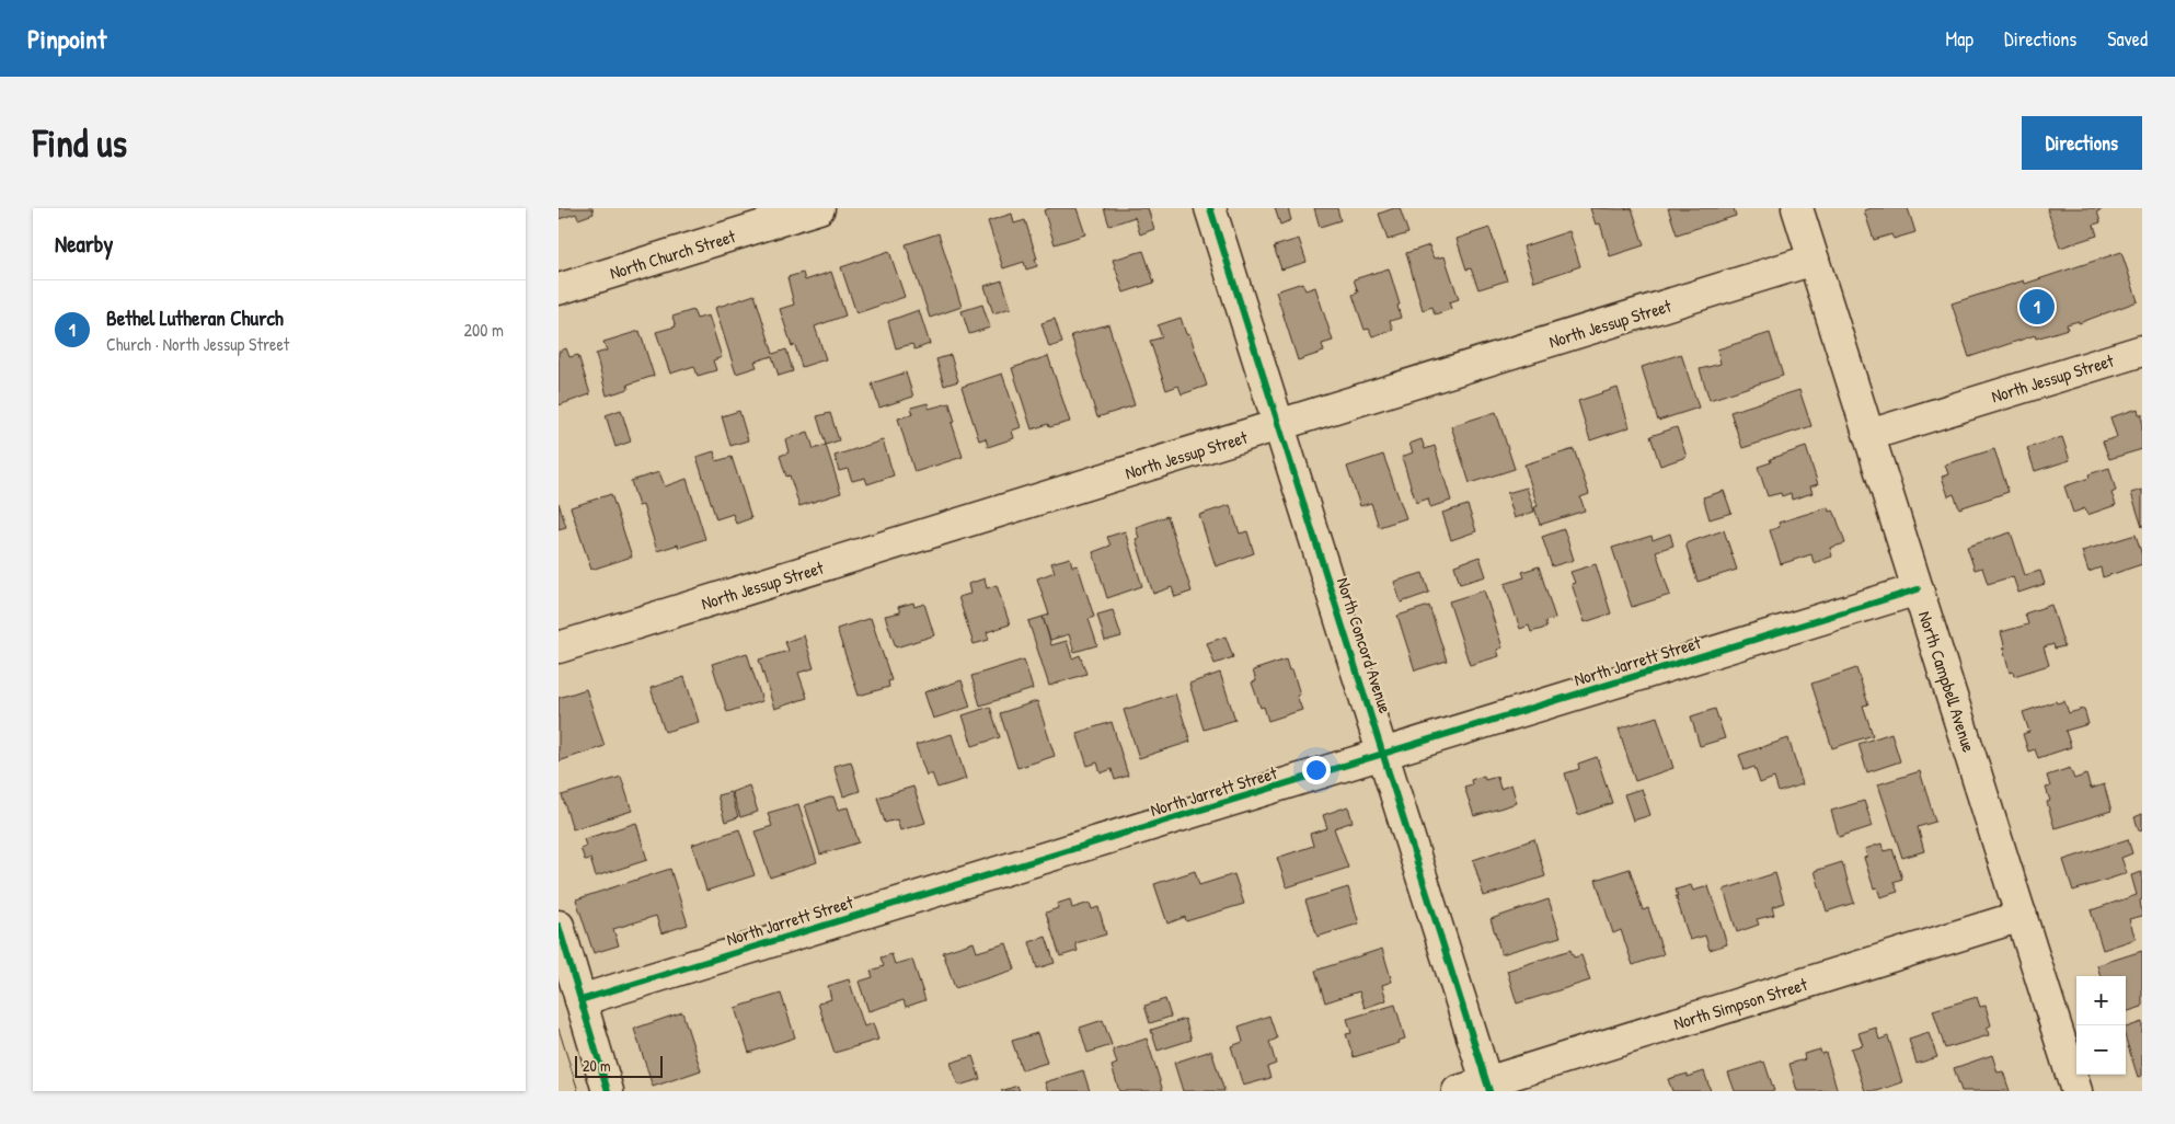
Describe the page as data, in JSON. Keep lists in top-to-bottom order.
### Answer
{
  "streets": {
    "street": [
      "North Church Street",
      "North Jessup Street",
      "North Concord Avenue",
      "North Jarrett Street",
      "North Campbell Avenue",
      "North Simpson Street"
    ]
  },
  "crossings": [
    ["North Jessup Street", "North Concord Avenue"],
    ["North Jessup Street", "North Campbell Avenue"],
    ["North Concord Avenue", "North Jarrett Street"],
    ["North Concord Avenue", "North Simpson Street"],
    ["North Jarrett Street", "North Campbell Avenue"],
    ["North Campbell Avenue", "North Simpson Street"]
  ],
  "scale_bar": "20 m",
  "page": {
    "header": "Pinpoint",
    "nav": ["Map", "Directions", "Saved"],
    "buttons": "Directions",
    "title": "Find us",
    "heading": "Nearby",
    "list": [
      {
        "mark": "1",
        "name": "Bethel Lutheran Church",
        "note": "Church · North Jessup Street",
        "value": "200 m"
      }
    ],
    "pins": "1",
    "map_buttons": ["+", "−"],
    "scale": "20 m"
  }
}
